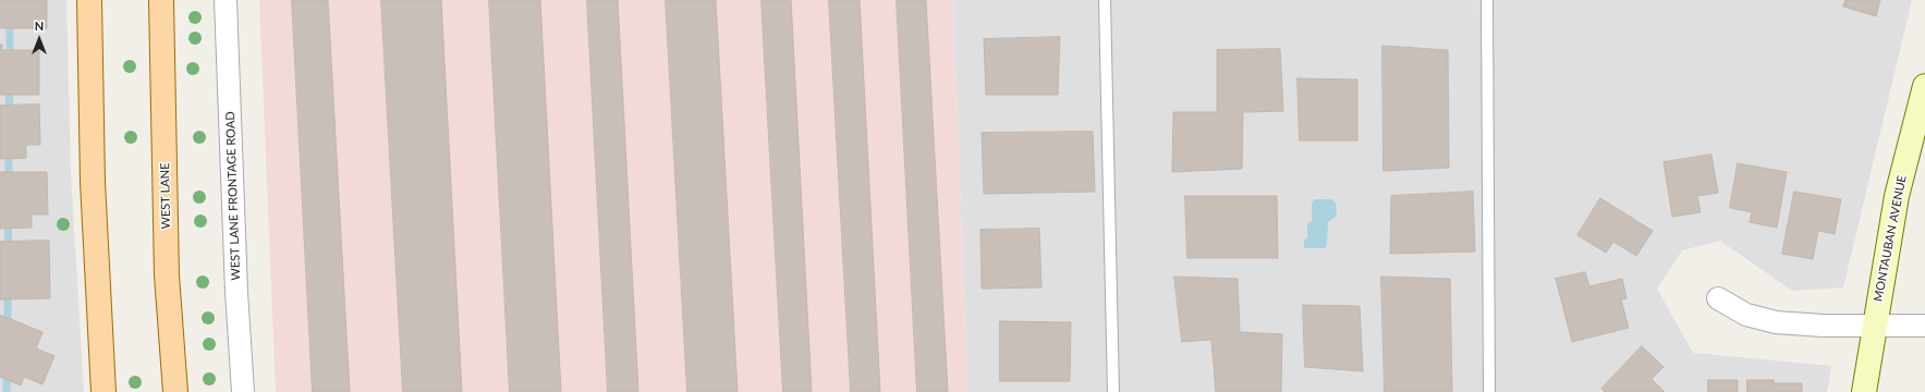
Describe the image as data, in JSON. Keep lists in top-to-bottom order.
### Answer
{
  "streets": {
    "main road": ["WEST LANE"],
    "street": ["WEST LANE FRONTAGE ROAD", "MONTAUBAN AVENUE"]
  },
  "north": "top"
}
